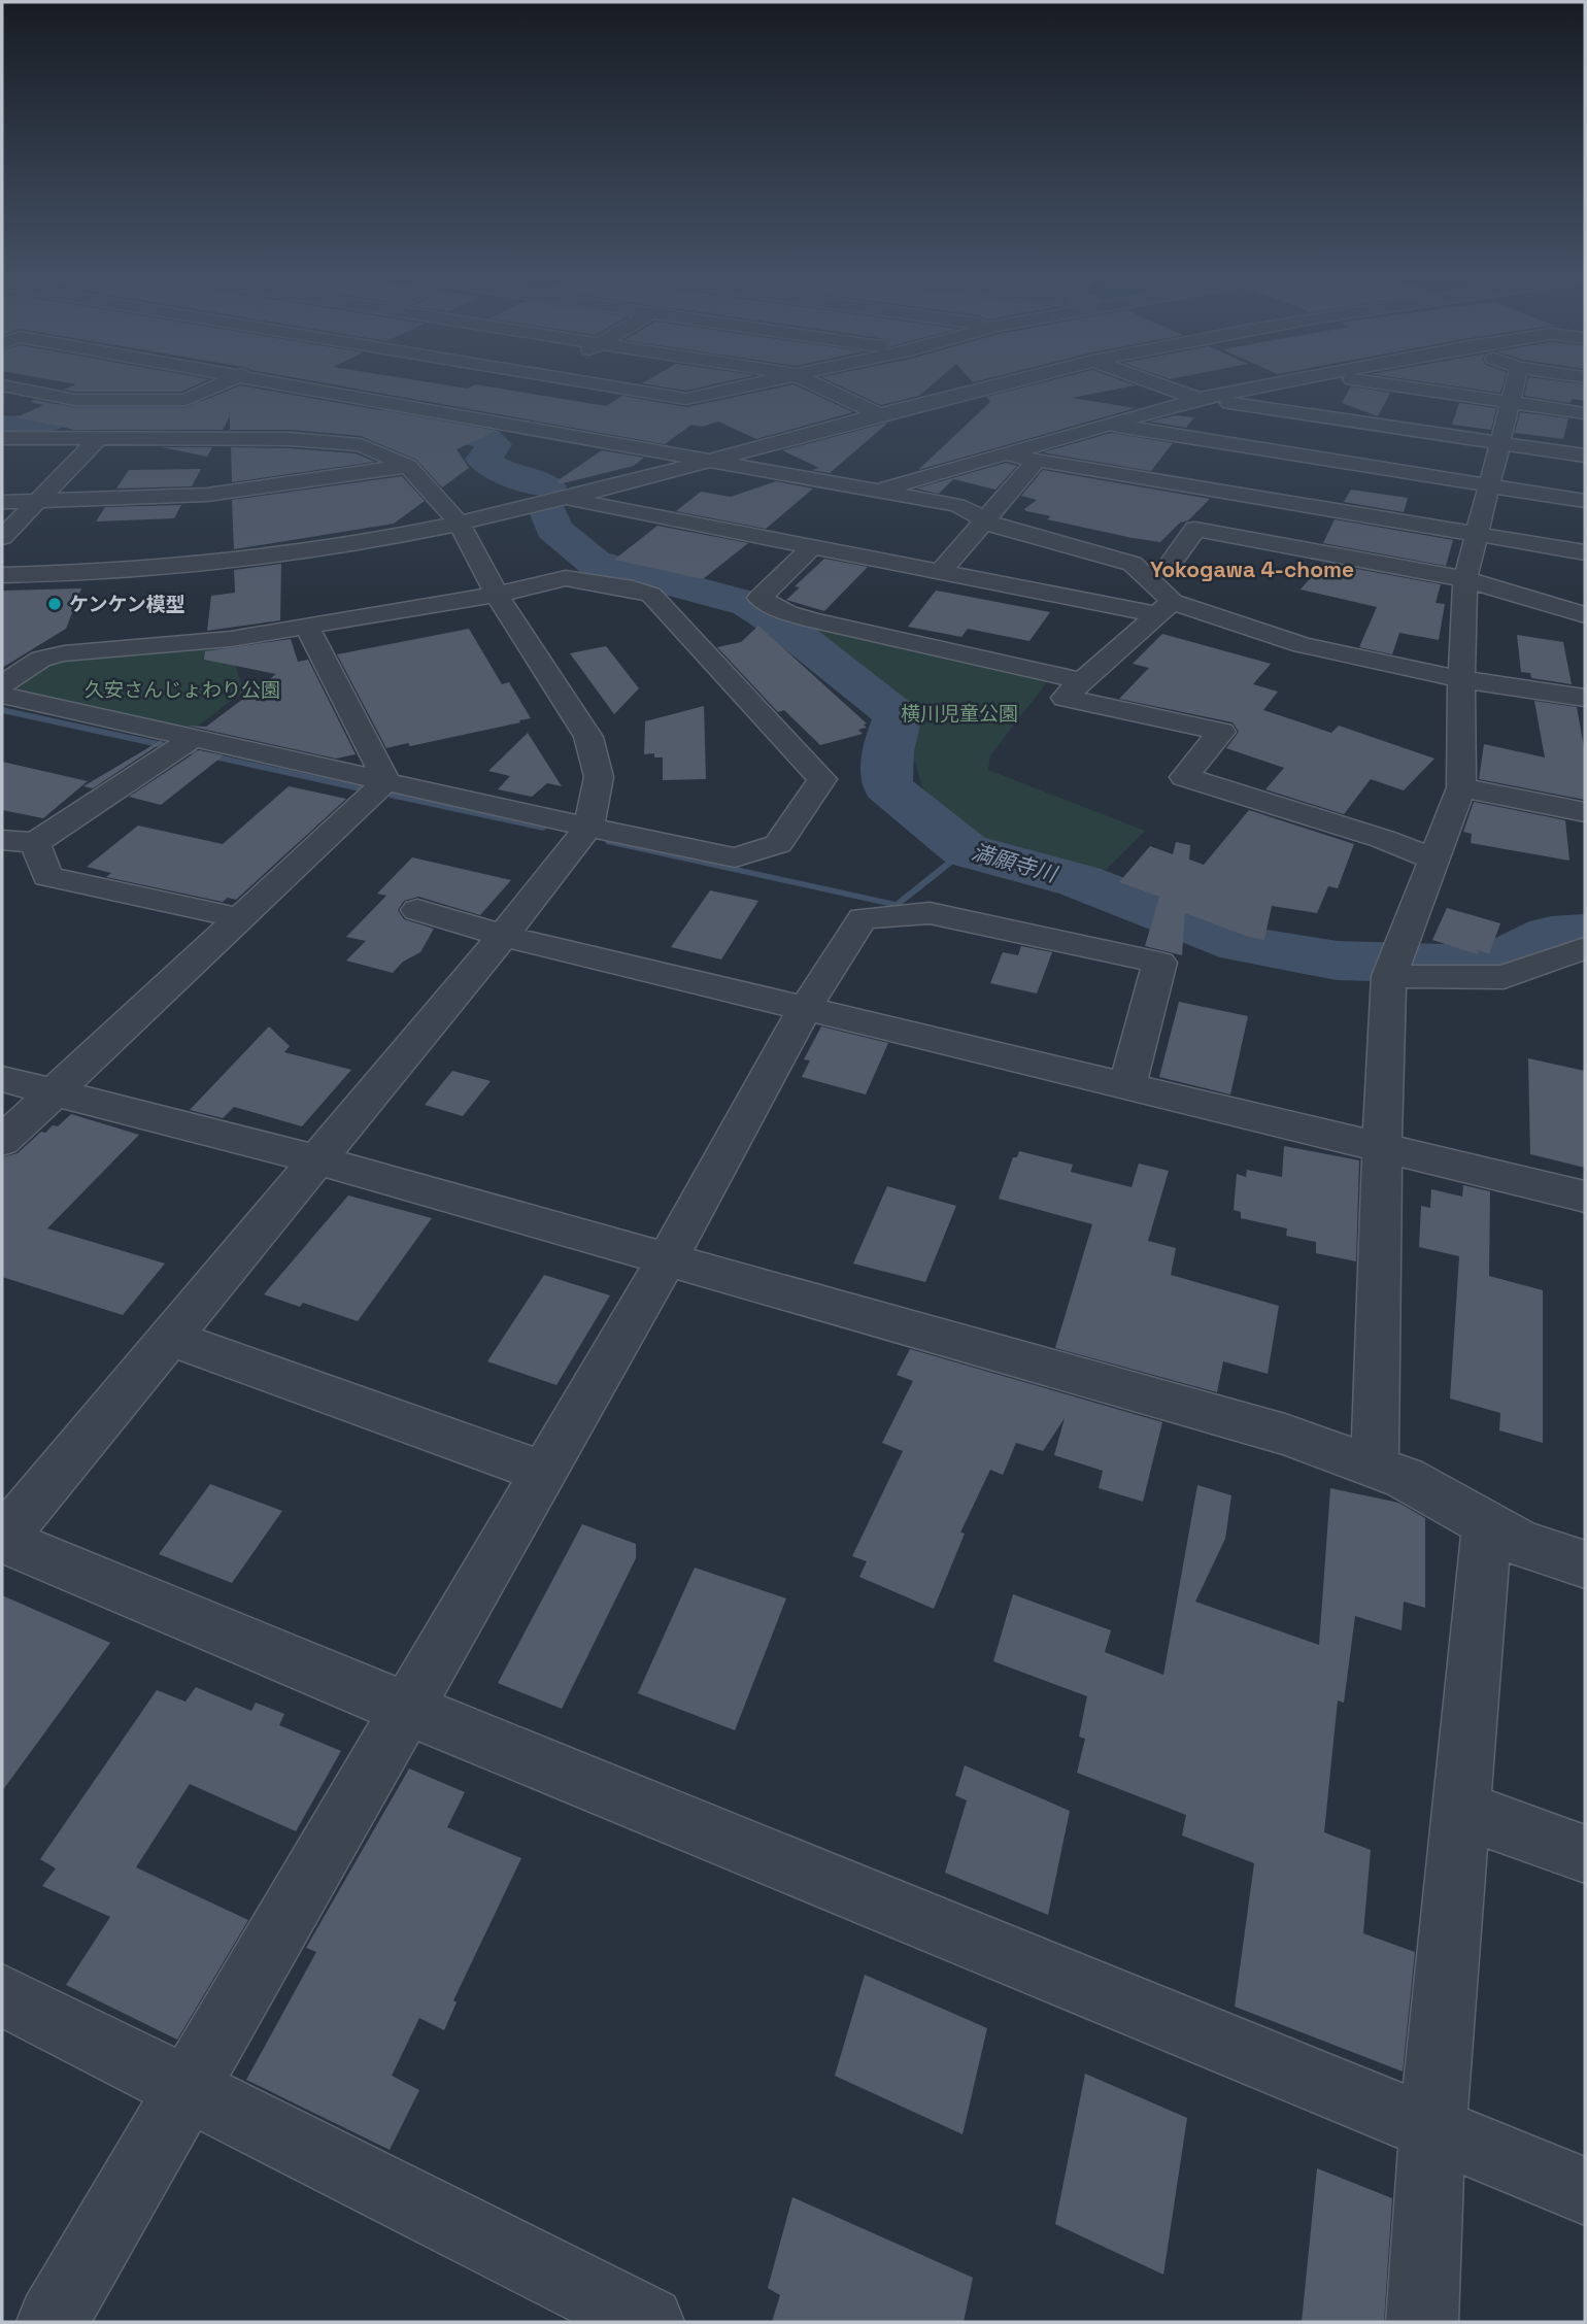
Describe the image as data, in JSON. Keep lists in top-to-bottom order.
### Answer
{
  "districts": ["Yokogawa 4-chome"],
  "water": ["満願寺川"],
  "parks": ["久安さんじょわり公園", "横川児童公園"],
  "places": ["ケンケン模型"]
}
